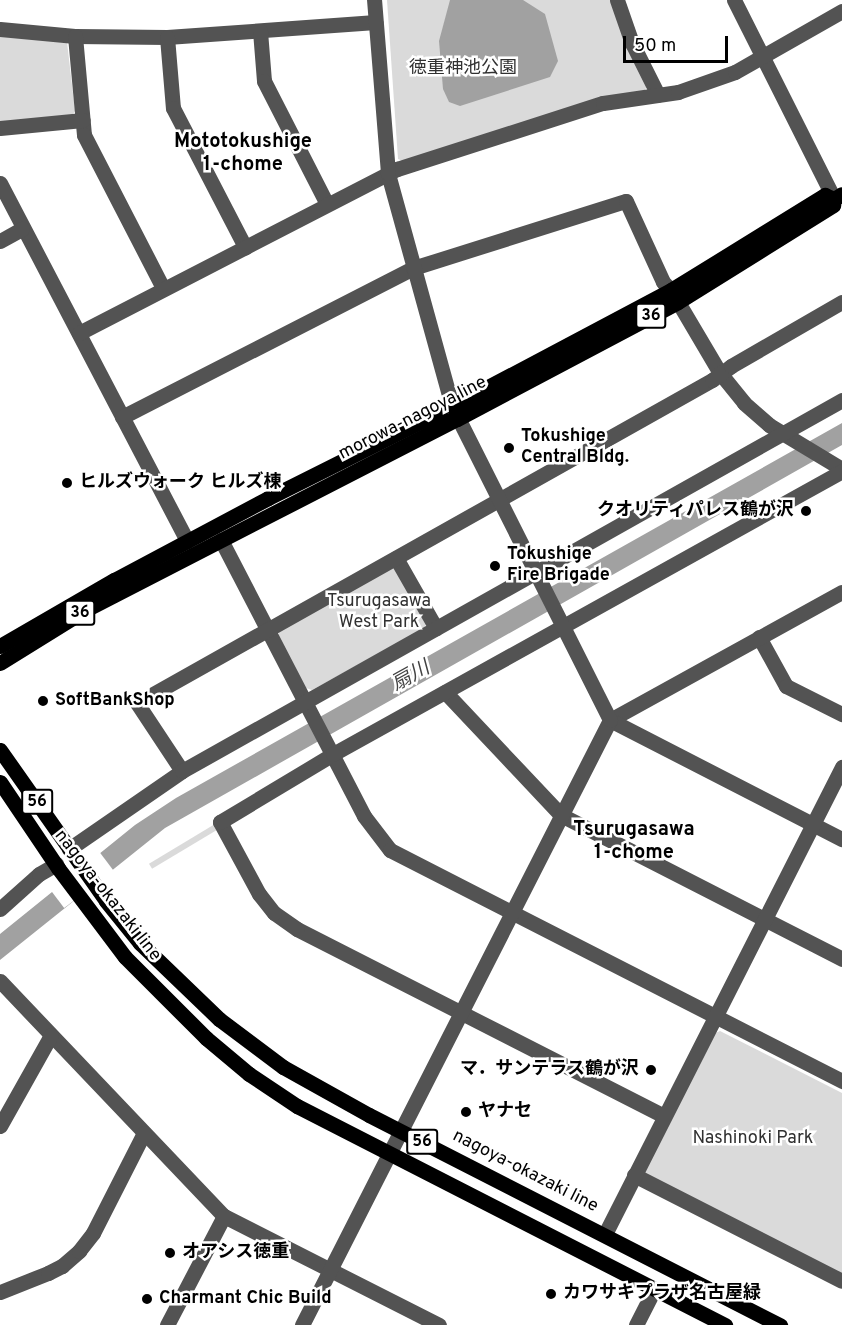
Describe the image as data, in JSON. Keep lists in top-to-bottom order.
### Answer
{
  "streets": {
    "main road": [
      "36",
      "morowa-nagoya line",
      "56",
      "nagoya-okazaki line"
    ]
  },
  "districts": ["Mototokushige 1-chome", "Tsurugasawa 1-chome"],
  "water": ["扇川"],
  "parks": ["徳重神池公園", "Tsurugasawa West Park", "Nashinoki Park"],
  "places": [
    "Tokushige Central Bldg.",
    "ヒルズウォーク ヒルズ棟",
    "クオリティパレス鶴が沢",
    "Tokushige Fire Brigade",
    "SoftBankShop",
    "マ．サンテラス鶴が沢",
    "ヤナセ",
    "オアシス徳重",
    "カワサキプラザ名古屋緑",
    "Charmant Chic Build"
  ],
  "scale_bar": "50 m"
}
